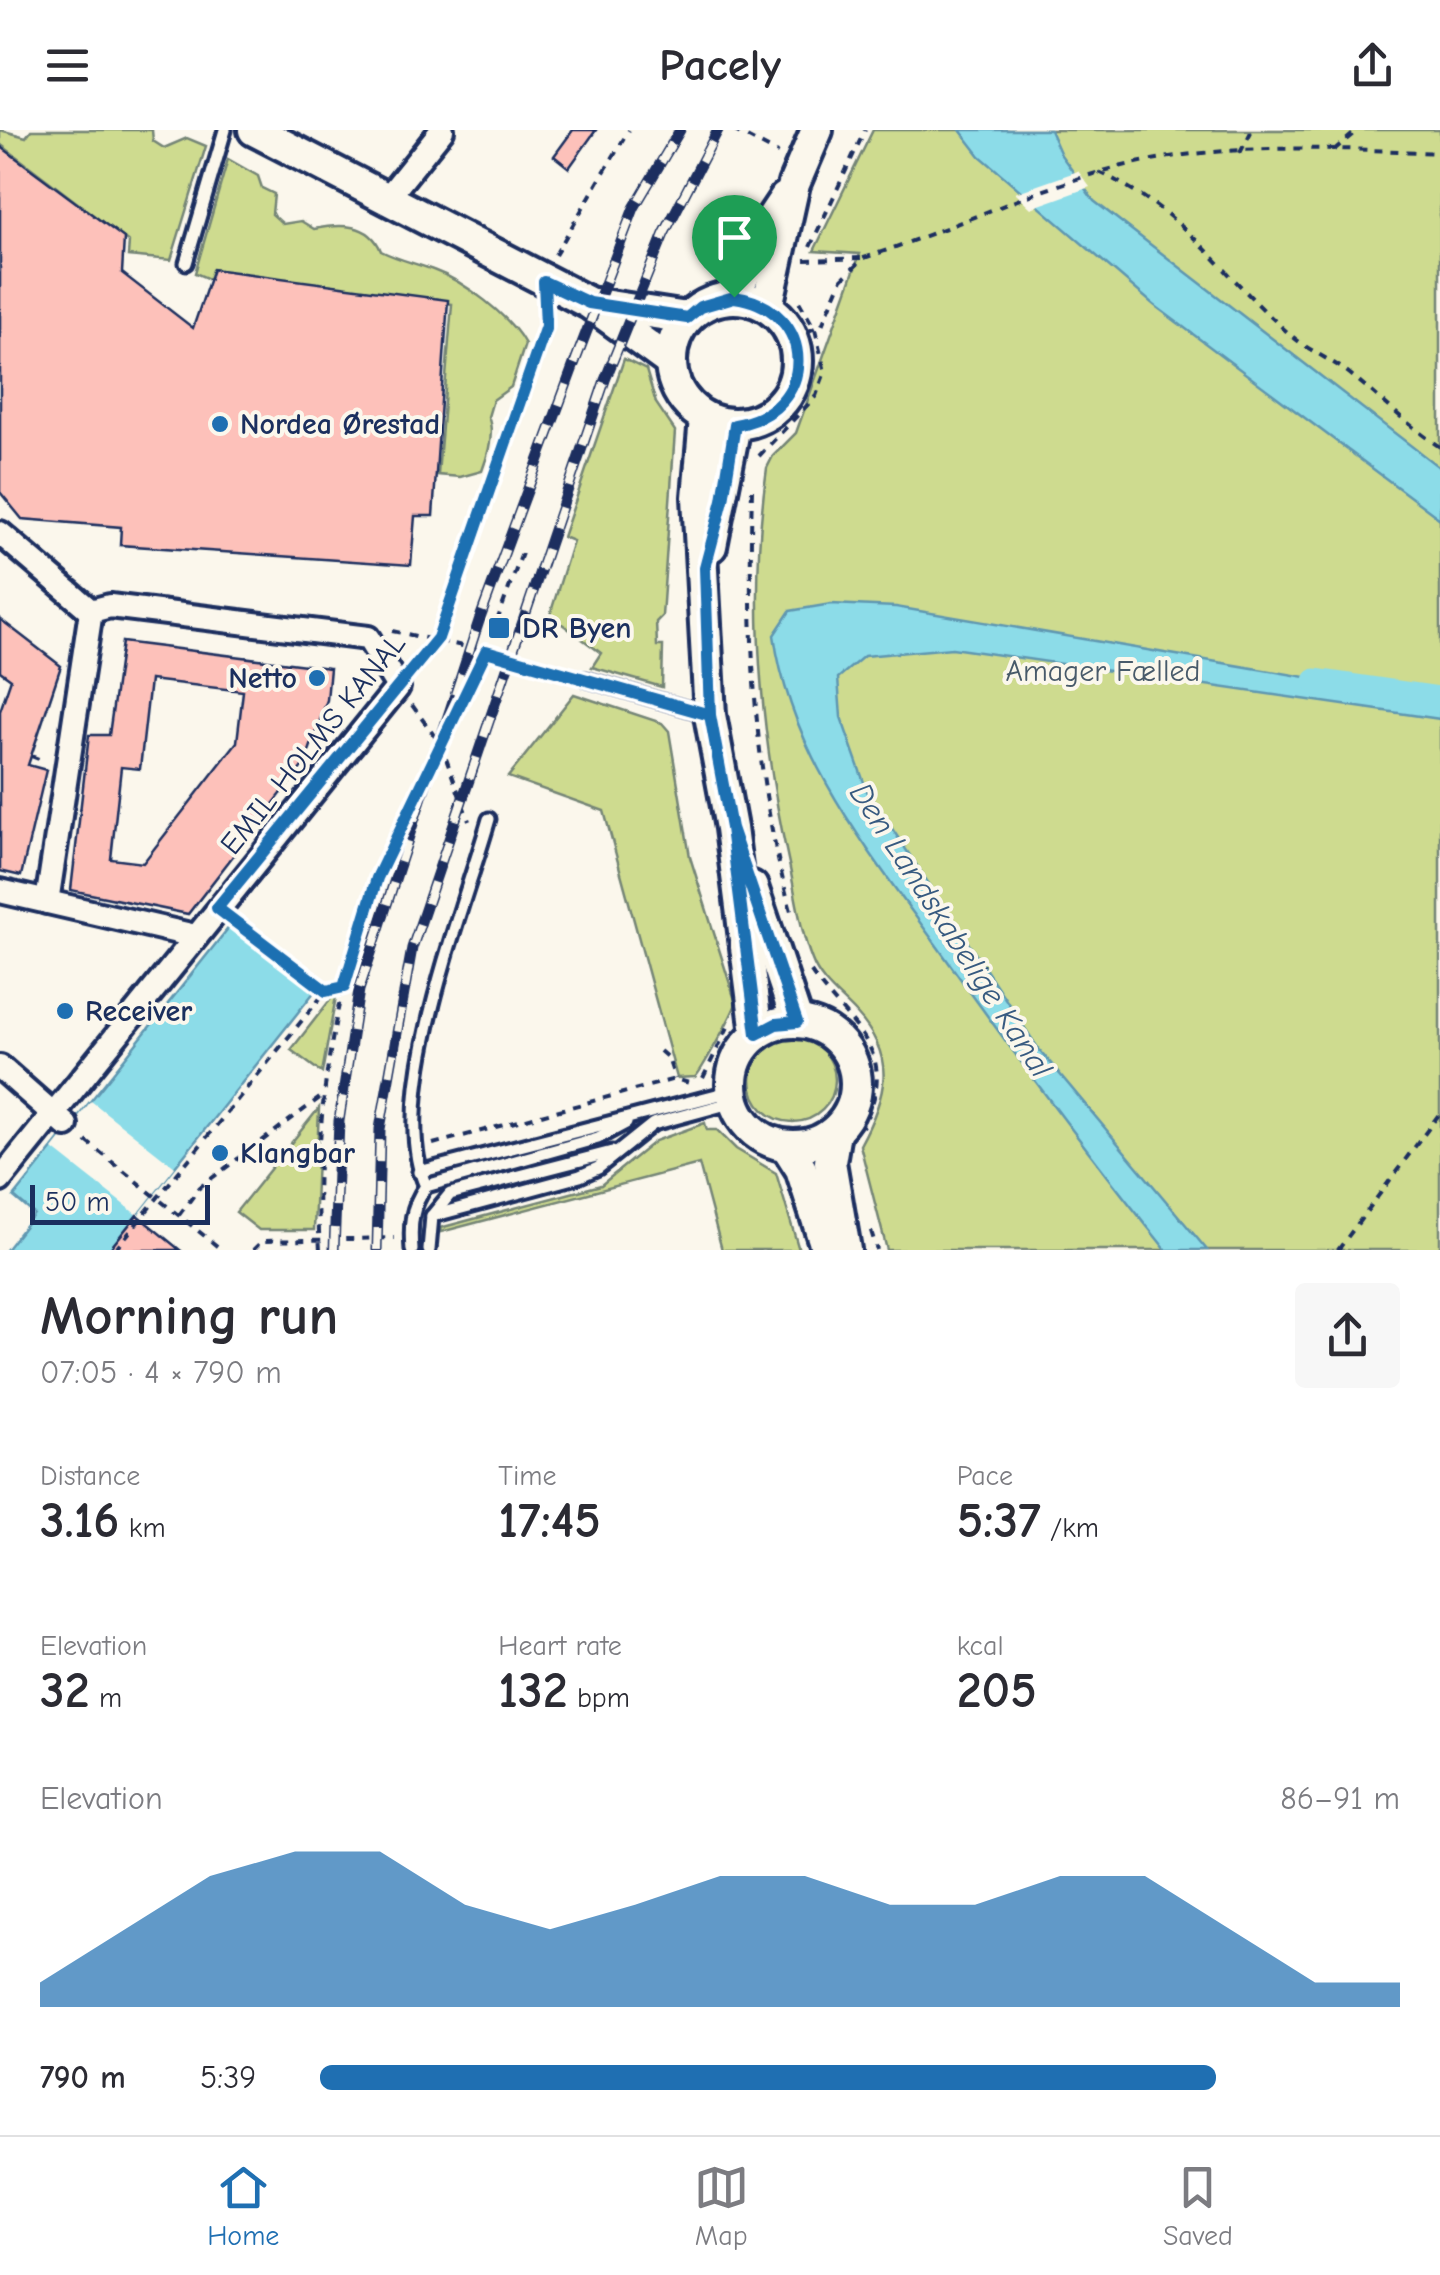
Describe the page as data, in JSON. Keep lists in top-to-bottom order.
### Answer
{
  "streets": {
    "street": ["EMIL HOLMS KANAL"]
  },
  "water": ["Den Landskabelige Kanal"],
  "parks": ["Amager Fælled"],
  "places": {
    "other": [
      "Nordea Ørestad",
      "Netto",
      "Receiver",
      "Klangbar"
    ],
    "transit": ["DR Byen"]
  },
  "scale_bar": "50 m",
  "page": {
    "header": "Pacely",
    "scale": "50 m",
    "heading": ["Morning run", "07:05 · 4 × 790 m"],
    "stats": [
      ["Distance", "3.16 km"],
      ["Time", "17:45"],
      ["Pace", "5:37 /km"],
      ["Elevation", "32 m"],
      ["Heart rate", "132 bpm"],
      ["kcal", "205"]
    ],
    "chart": ["Elevation", "86–91 m"],
    "list": [
      {
        "name": "790 m",
        "note": "5:39"
      }
    ],
    "tabs": ["Home", "Map", "Saved"]
  }
}
